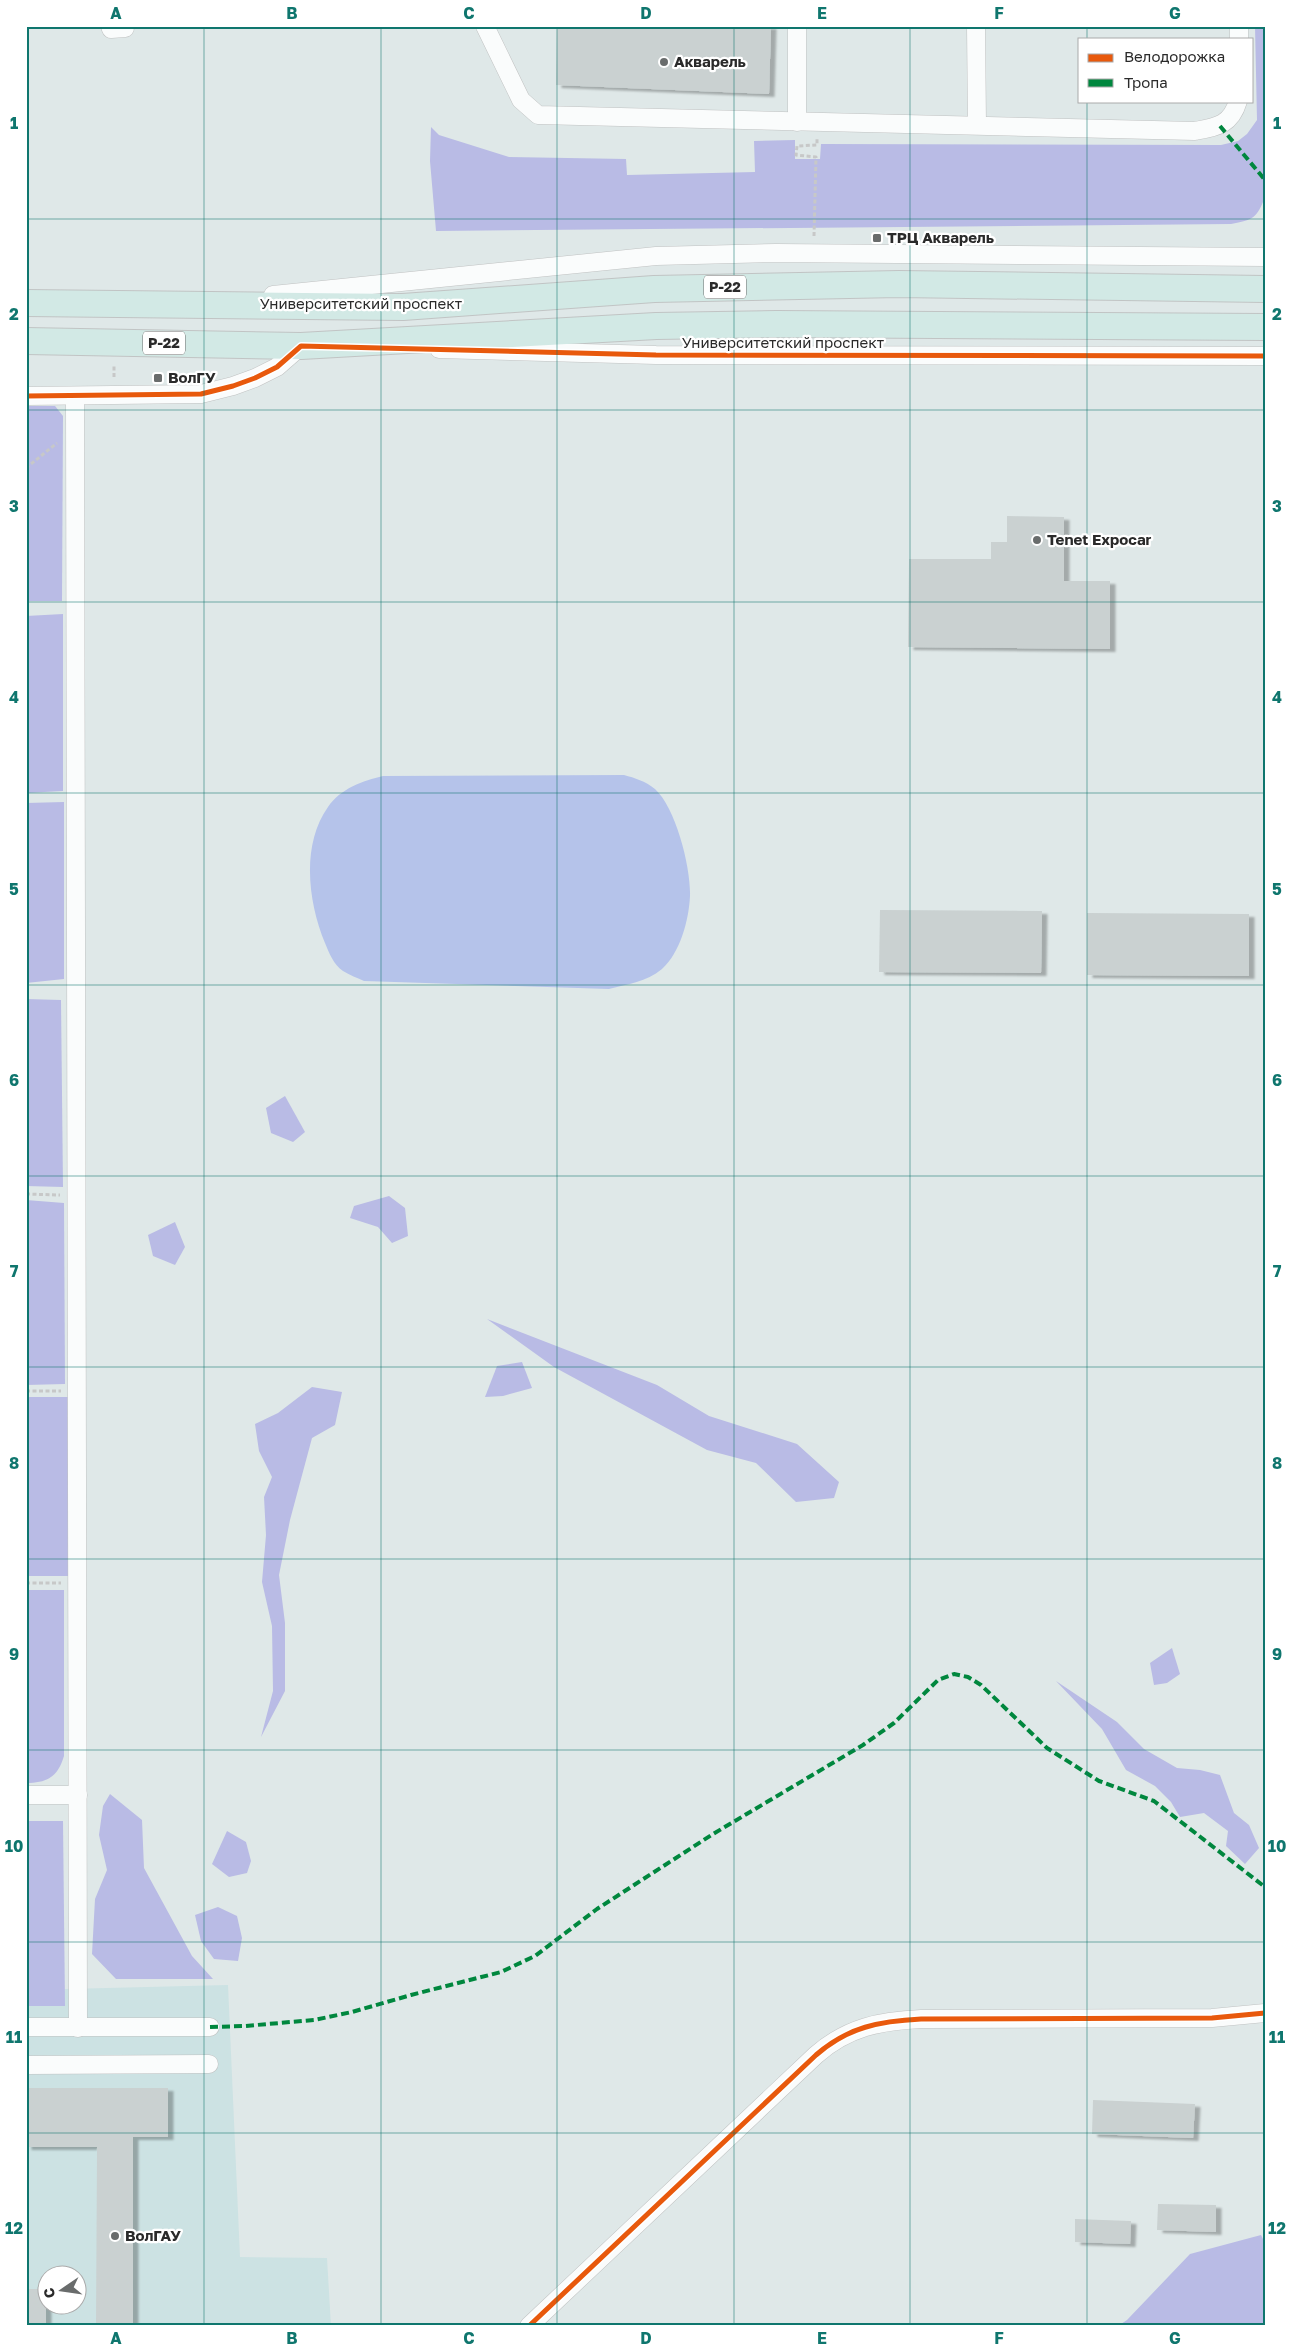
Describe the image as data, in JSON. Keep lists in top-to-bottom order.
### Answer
{
  "streets": {
    "highway": ["Р-22", "Университетский проспект"]
  },
  "places": {
    "other": ["Акварель", "Tenet Expocar", "ВолГАУ"],
    "transit": ["ТРЦ Акварель", "ВолГУ"]
  },
  "legend": ["Велодорожка", "Тропа"],
  "north": "left",
  "grid": {
    "columns": [
      "A",
      "B",
      "C",
      "D",
      "E",
      "F",
      "G"
    ],
    "rows": [
      "1",
      "2",
      "3",
      "4",
      "5",
      "6",
      "7",
      "8",
      "9",
      "10",
      "11",
      "12"
    ]
  }
}
